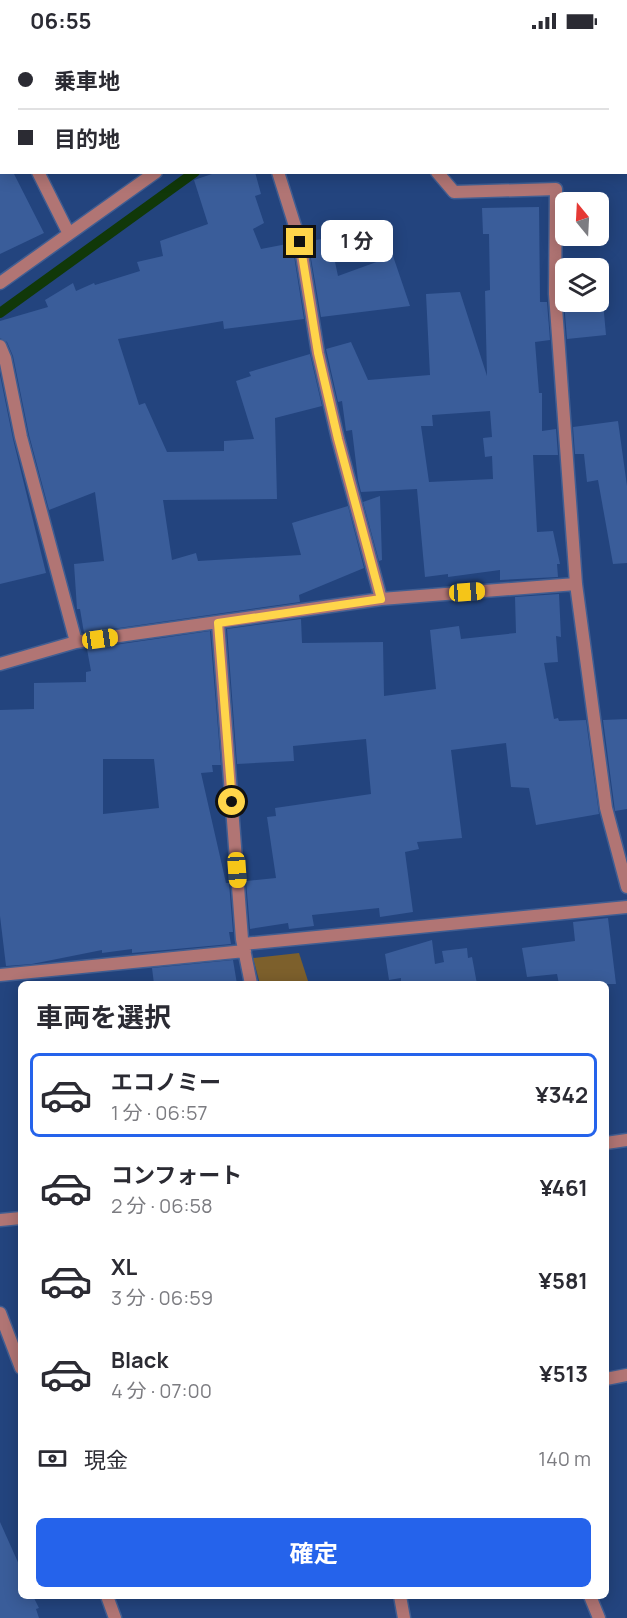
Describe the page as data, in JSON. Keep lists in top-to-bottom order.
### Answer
{
  "north": "top",
  "page": {
    "status": "06:55",
    "banner": ["乗車地", "目的地"],
    "bubble": "1 分",
    "heading": "車両を選択",
    "list": [
      {
        "name": "エコノミー",
        "note": "1 分 · 06:57",
        "value": "¥342"
      },
      {
        "name": "コンフォート",
        "note": "2 分 · 06:58",
        "value": "¥461"
      },
      {
        "name": "XL",
        "note": "3 分 · 06:59",
        "value": "¥581"
      },
      {
        "name": "Black",
        "note": "4 分 · 07:00",
        "value": "¥513"
      }
    ],
    "pay": ["現金", "140 m"],
    "buttons": "確定"
  }
}
